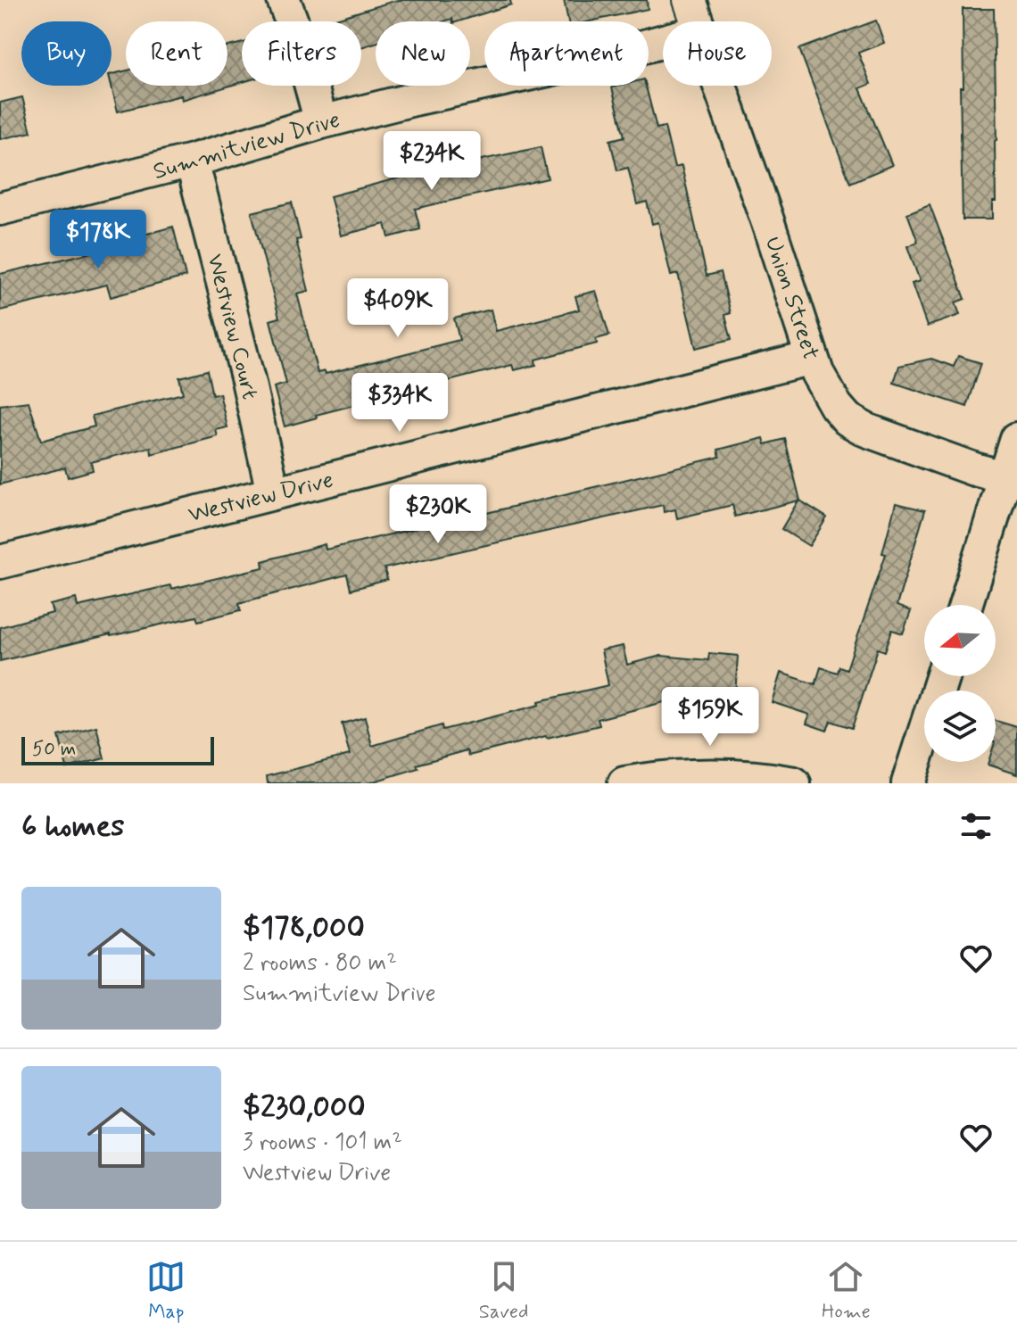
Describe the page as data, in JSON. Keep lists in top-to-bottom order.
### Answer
{
  "streets": {
    "street": [
      "Summitview Drive",
      "Union Street",
      "Westview Court",
      "Westview Drive"
    ]
  },
  "crossings": [
    ["Summitview Drive", "Westview Court"],
    ["Union Street", "Westview Drive"],
    ["Westview Court", "Westview Drive"]
  ],
  "scale_bar": "50 m",
  "north": "left",
  "page": {
    "chip": [
      "Buy",
      "Rent",
      "Filters",
      "New",
      "Apartment",
      "House"
    ],
    "price": [
      "$234K",
      "$178K",
      "$409K",
      "$334K",
      "$230K",
      "$159K"
    ],
    "scale": "50 m",
    "heading": "6 homes",
    "list": [
      {
        "name": "$178,000",
        "note": "2 rooms · 80 m² · Summitview Drive"
      },
      {
        "name": "$230,000",
        "note": "3 rooms · 101 m² · Westview Drive"
      }
    ],
    "tabs": ["Map", "Saved", "Home"]
  }
}
